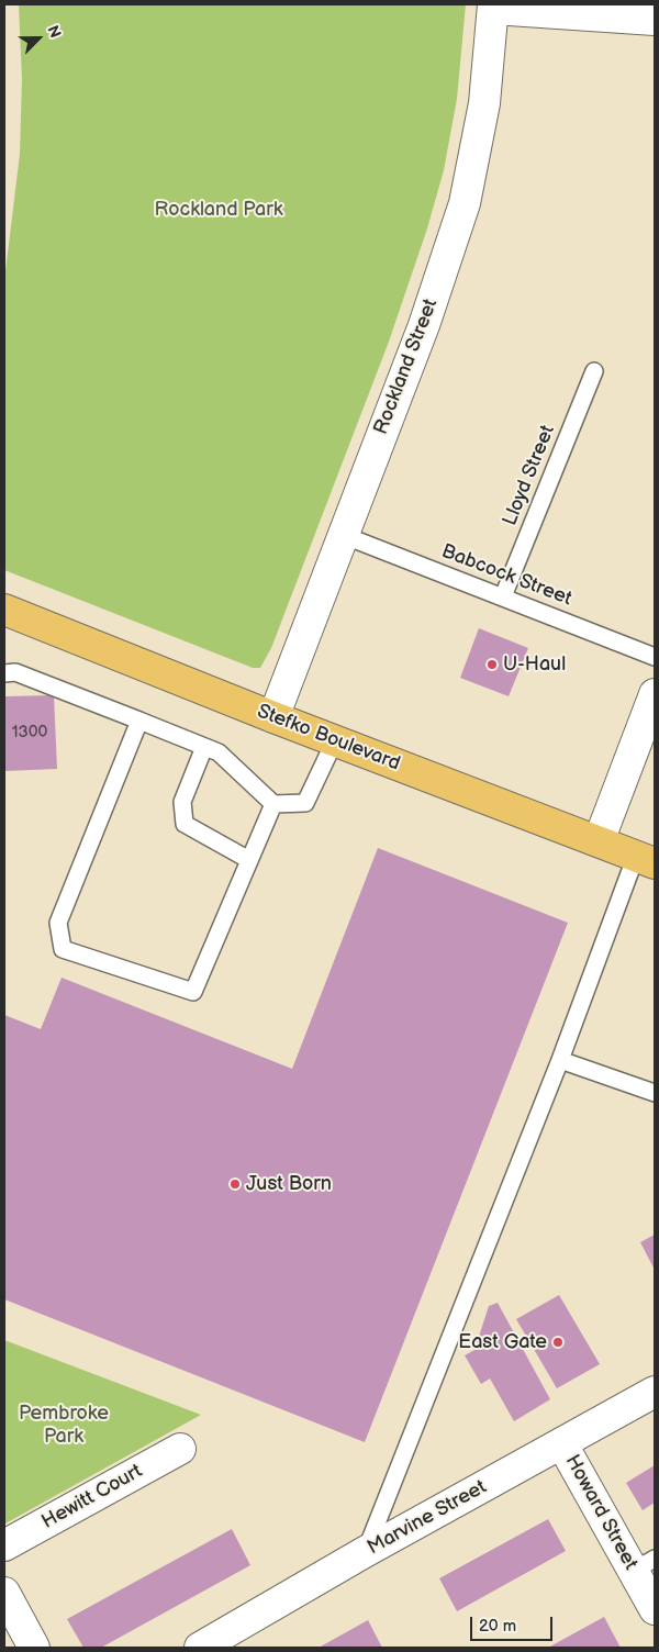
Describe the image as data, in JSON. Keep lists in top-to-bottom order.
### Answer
{
  "streets": {
    "main road": ["Stefko Boulevard"],
    "street": [
      "Rockland Street",
      "Hewitt Court",
      "Howard Street",
      "Marvine Street"
    ],
    "lane": ["Lloyd Street", "Babcock Street"]
  },
  "crossings": [
    ["Rockland Street", "Babcock Street"],
    ["Rockland Street", "Stefko Boulevard"],
    ["Lloyd Street", "Babcock Street"],
    ["Howard Street", "Marvine Street"]
  ],
  "parks": ["Rockland Park", "Pembroke Park"],
  "places": ["U-Haul", "Just Born", "East Gate"],
  "house_numbers": ["1300"],
  "scale_bar": "20 m",
  "north": "top right"
}
